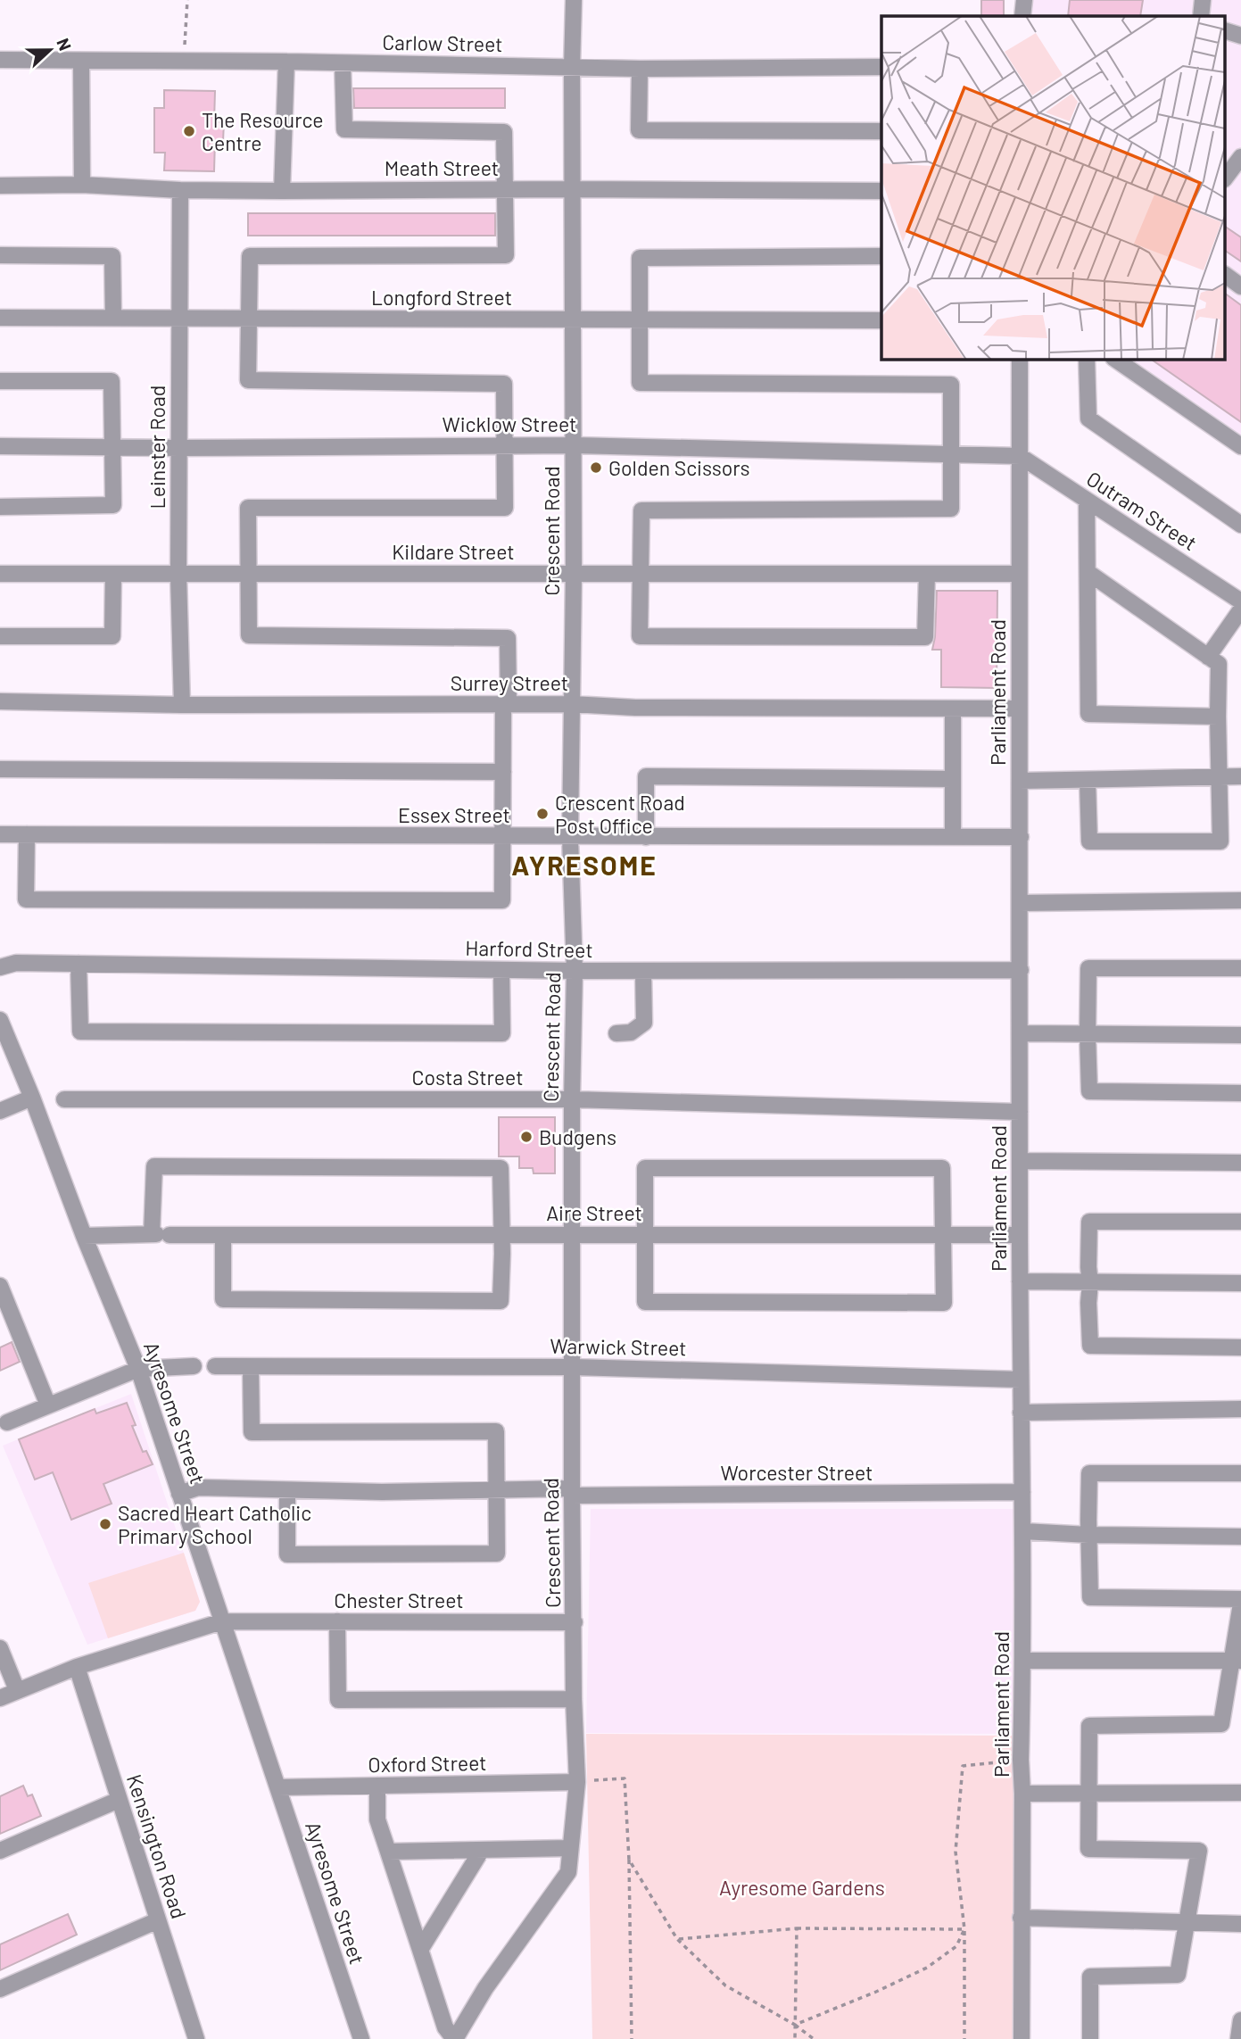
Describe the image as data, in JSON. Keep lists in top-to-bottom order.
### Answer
{
  "streets": {
    "street": [
      "Carlow Street",
      "Meath Street",
      "Longford Street",
      "Wicklow Street",
      "Leinster Road",
      "Outram Street",
      "Crescent Road",
      "Kildare Street",
      "Surrey Street",
      "Parliament Road",
      "Essex Street",
      "Harford Street",
      "Costa Street",
      "Aire Street",
      "Warwick Street",
      "Ayresome Street",
      "Worcester Street",
      "Chester Street",
      "Oxford Street",
      "Kensington Road"
    ]
  },
  "crossings": [
    ["Carlow Street", "Crescent Road"],
    ["Meath Street", "Leinster Road"],
    ["Meath Street", "Crescent Road"],
    ["Longford Street", "Leinster Road"],
    ["Longford Street", "Crescent Road"],
    ["Wicklow Street", "Leinster Road"],
    ["Wicklow Street", "Outram Street"],
    ["Wicklow Street", "Crescent Road"],
    ["Wicklow Street", "Parliament Road"],
    ["Leinster Road", "Kildare Street"],
    ["Leinster Road", "Surrey Street"],
    ["Outram Street", "Parliament Road"],
    ["Crescent Road", "Kildare Street"],
    ["Crescent Road", "Surrey Street"],
    ["Crescent Road", "Essex Street"],
    ["Crescent Road", "Harford Street"],
    ["Crescent Road", "Costa Street"],
    ["Crescent Road", "Aire Street"],
    ["Crescent Road", "Warwick Street"],
    ["Crescent Road", "Worcester Street"],
    ["Crescent Road", "Chester Street"],
    ["Crescent Road", "Oxford Street"],
    ["Kildare Street", "Parliament Road"],
    ["Surrey Street", "Parliament Road"],
    ["Parliament Road", "Essex Street"],
    ["Parliament Road", "Harford Street"],
    ["Parliament Road", "Costa Street"],
    ["Parliament Road", "Aire Street"],
    ["Parliament Road", "Warwick Street"],
    ["Parliament Road", "Worcester Street"],
    ["Aire Street", "Ayresome Street"],
    ["Ayresome Street", "Worcester Street"],
    ["Ayresome Street", "Chester Street"],
    ["Ayresome Street", "Oxford Street"],
    ["Chester Street", "Kensington Road"]
  ],
  "districts": ["AYRESOME"],
  "parks": ["Ayresome Gardens"],
  "places": [
    "The Resource Centre",
    "Golden Scissors",
    "Crescent Road Post Office",
    "Budgens",
    "Sacred Heart Catholic Primary School"
  ],
  "north": "right"
}
